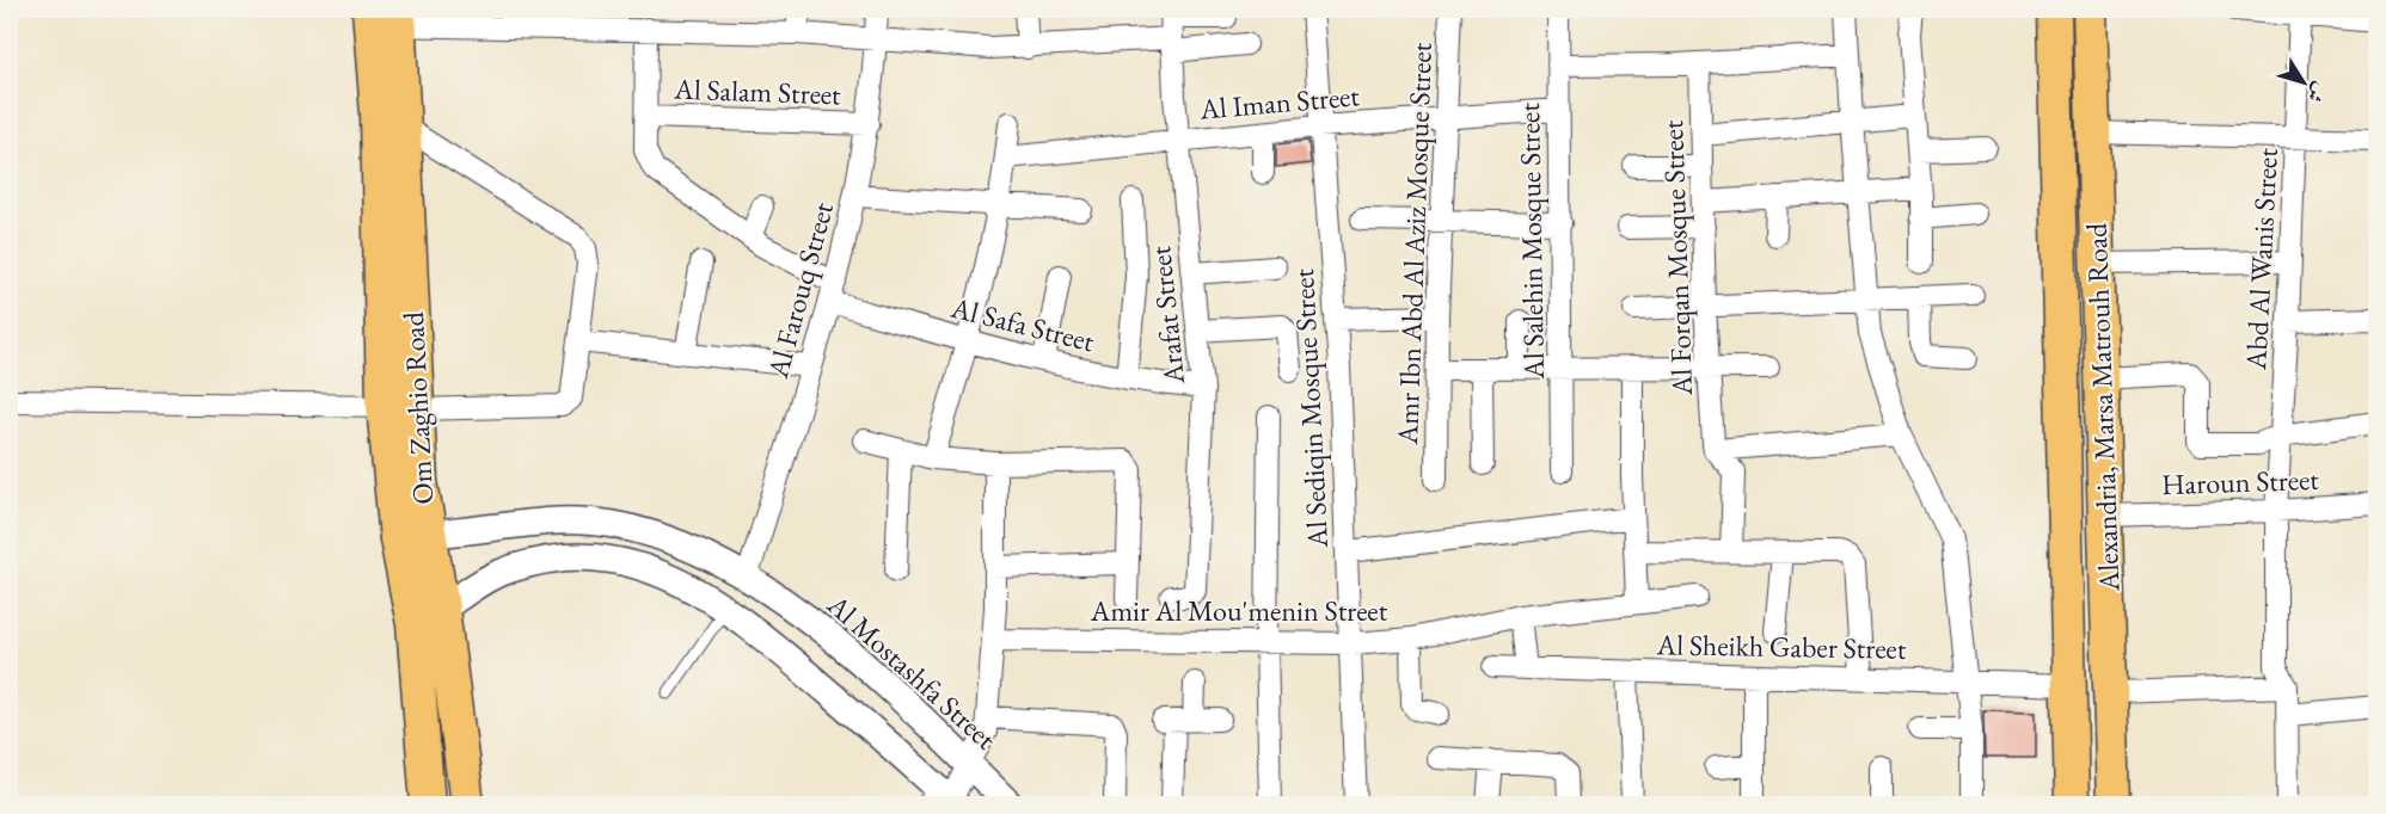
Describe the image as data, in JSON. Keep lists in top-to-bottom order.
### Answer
{
  "streets": {
    "main road": ["Alexandria, Marsa Matrouh Road", "Om Zaghio Road"],
    "street": [
      "Al Salam Street",
      "Al Iman Street",
      "Al Salehin Mosque Street",
      "Amr Ibn Abd Al Aziz Mosque Street",
      "Al Forqan Mosque Street",
      "Abd Al Wanis Street",
      "Al Farouq Street",
      "Arafat Street",
      "Al Safa Street",
      "Al Sediqin Mosque Street",
      "Haroun Street",
      "Amir Al Mou'menin Street",
      "Al Sheikh Gaber Street",
      "Al Mostashfa Street"
    ]
  },
  "crossings": [
    ["Al Salam Street", "Al Farouq Street"],
    ["Al Salam Street", "Al Safa Street"],
    ["Al Iman Street", "Al Salehin Mosque Street"],
    ["Al Iman Street", "Amr Ibn Abd Al Aziz Mosque Street"],
    ["Al Iman Street", "Arafat Street"],
    ["Al Iman Street", "Al Sediqin Mosque Street"],
    ["Abd Al Wanis Street", "Haroun Street"],
    ["Al Farouq Street", "Al Safa Street"],
    ["Al Farouq Street", "Al Mostashfa Street"],
    ["Arafat Street", "Al Safa Street"],
    ["Alexandria, Marsa Matrouh Road", "Haroun Street"],
    ["Alexandria, Marsa Matrouh Road", "Al Sheikh Gaber Street"],
    ["Om Zaghio Road", "Al Mostashfa Street"],
    ["Al Sediqin Mosque Street", "Amir Al Mou'menin Street"]
  ],
  "north": "bottom right"
}
